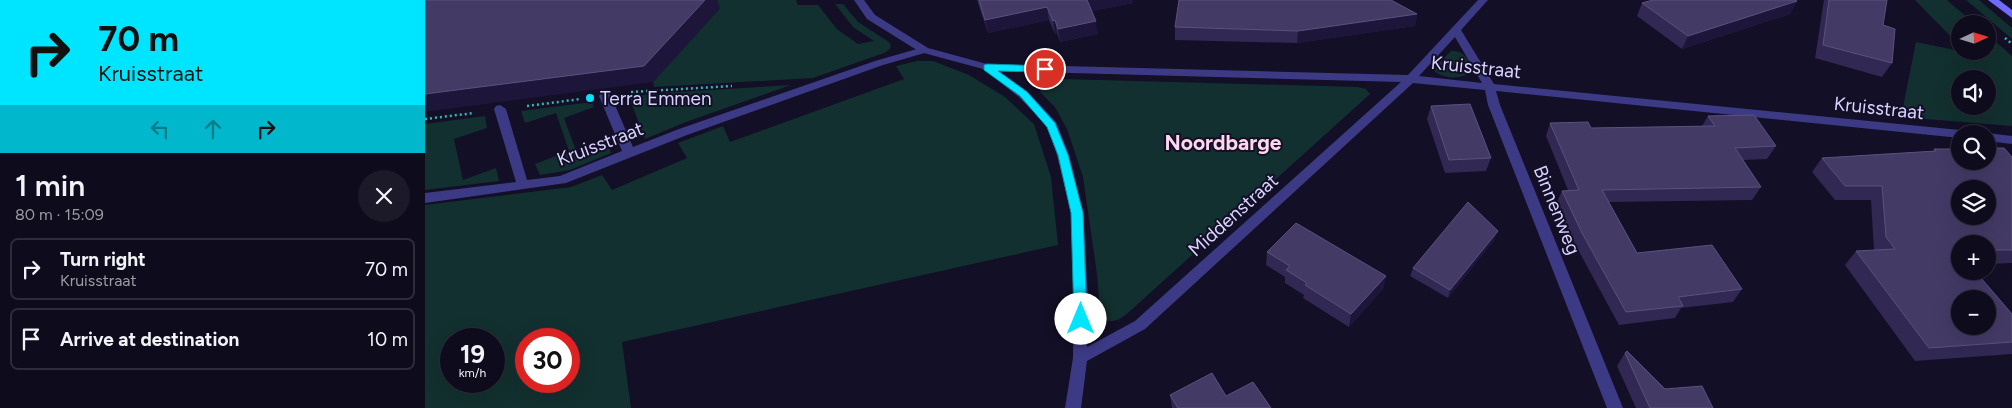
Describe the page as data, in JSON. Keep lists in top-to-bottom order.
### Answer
{
  "streets": {
    "street": ["Kruisstraat", "Binnenweg", "Middenstraat"]
  },
  "crossings": [
    ["Kruisstraat", "Binnenweg"],
    ["Kruisstraat", "Middenstraat"],
    ["Binnenweg", "Middenstraat"]
  ],
  "districts": ["Noordbarge"],
  "places": ["Terra Emmen"],
  "north": "right",
  "page": {
    "turn": ["70 m", "Kruisstraat"],
    "map_buttons": ["+", "−"],
    "heading": ["1 min", "80 m · 15:09"],
    "list": [
      {
        "name": "Turn right",
        "note": "Kruisstraat",
        "value": "70 m"
      },
      {
        "name": "Arrive at destination",
        "value": "10 m"
      }
    ],
    "speed": "19 km/h",
    "limit": "30"
  }
}
